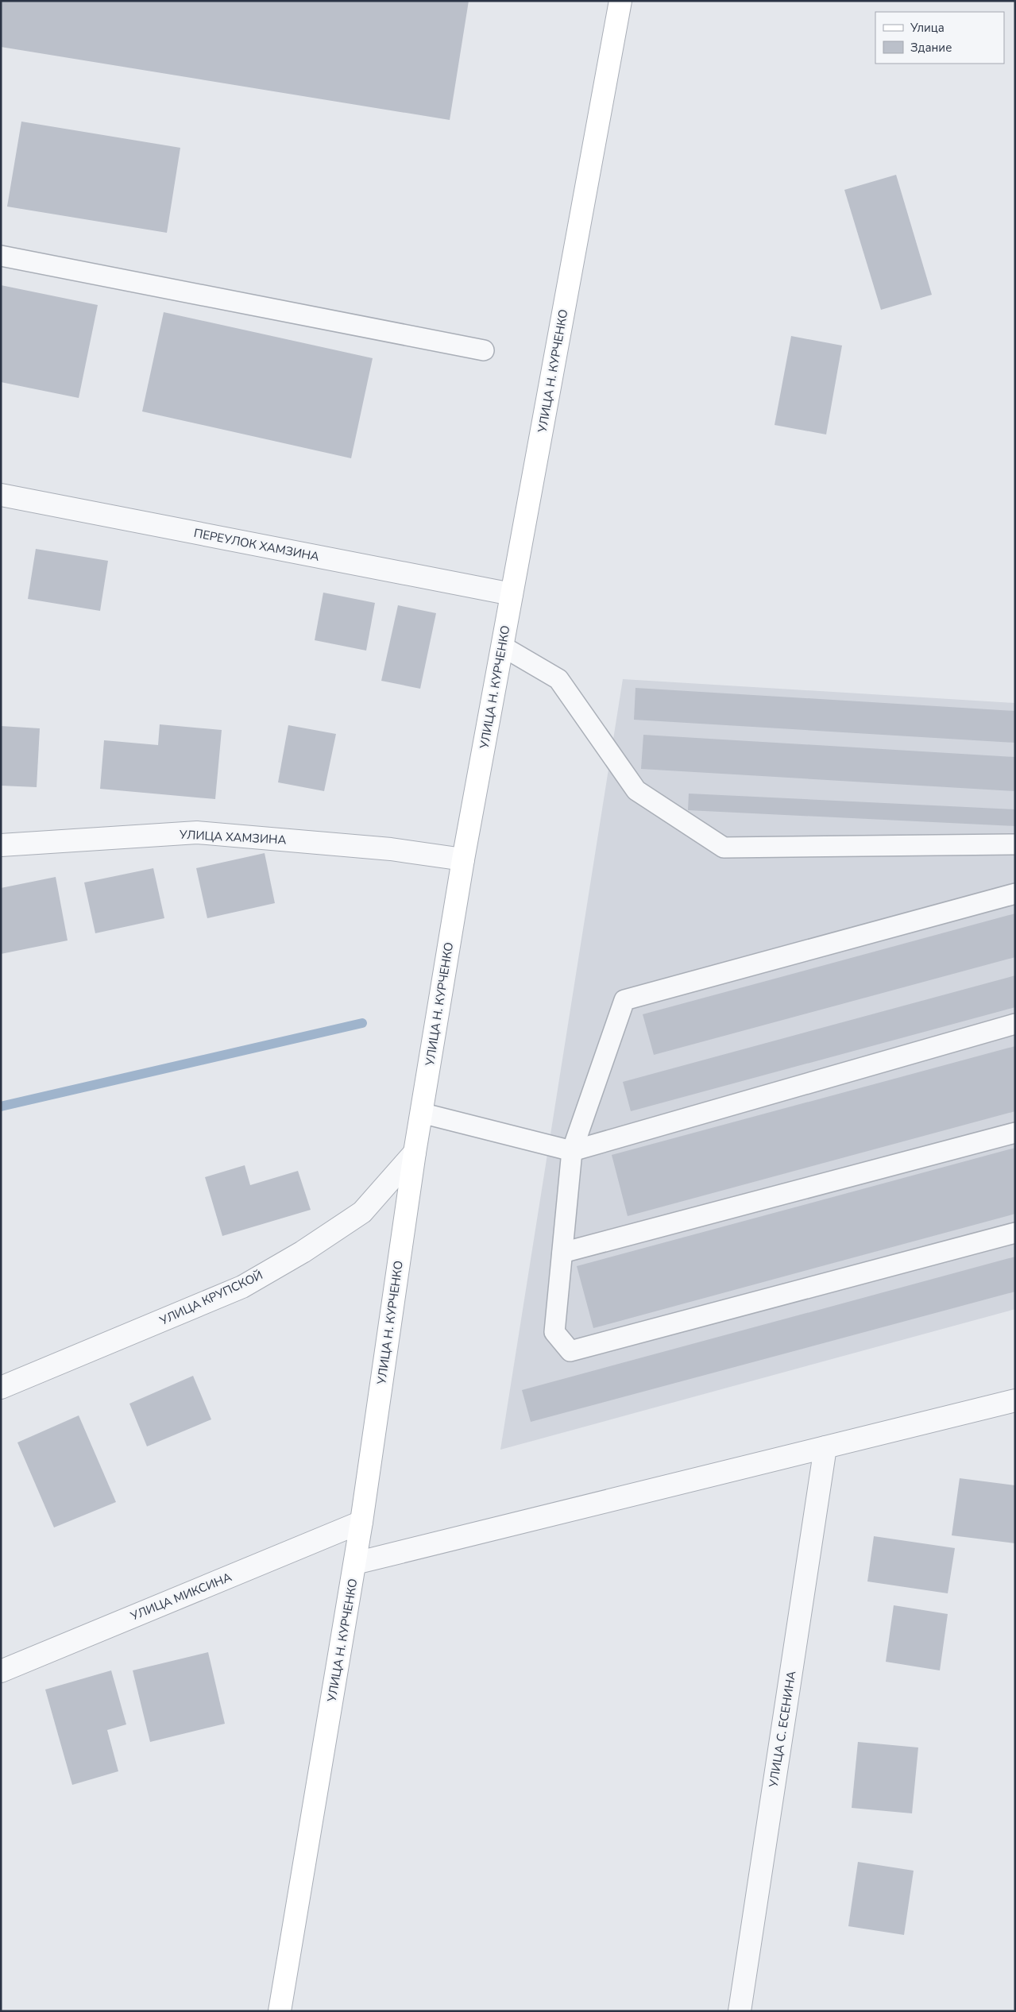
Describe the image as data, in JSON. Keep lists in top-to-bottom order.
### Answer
{
  "streets": {
    "main road": ["УЛИЦА Н. КУРЧЕНКО"],
    "street": [
      "ПЕРЕУЛОК ХАМЗИНА",
      "УЛИЦА ХАМЗИНА",
      "УЛИЦА КРУПСКОЙ",
      "УЛИЦА МИКСИНА",
      "УЛИЦА С. ЕСЕНИНА"
    ]
  },
  "crossings": [
    ["УЛИЦА Н. КУРЧЕНКО", "ПЕРЕУЛОК ХАМЗИНА"],
    ["УЛИЦА Н. КУРЧЕНКО", "УЛИЦА ХАМЗИНА"],
    ["УЛИЦА Н. КУРЧЕНКО", "УЛИЦА КРУПСКОЙ"],
    ["УЛИЦА Н. КУРЧЕНКО", "УЛИЦА МИКСИНА"]
  ],
  "legend": ["Улица", "Здание"]
}
